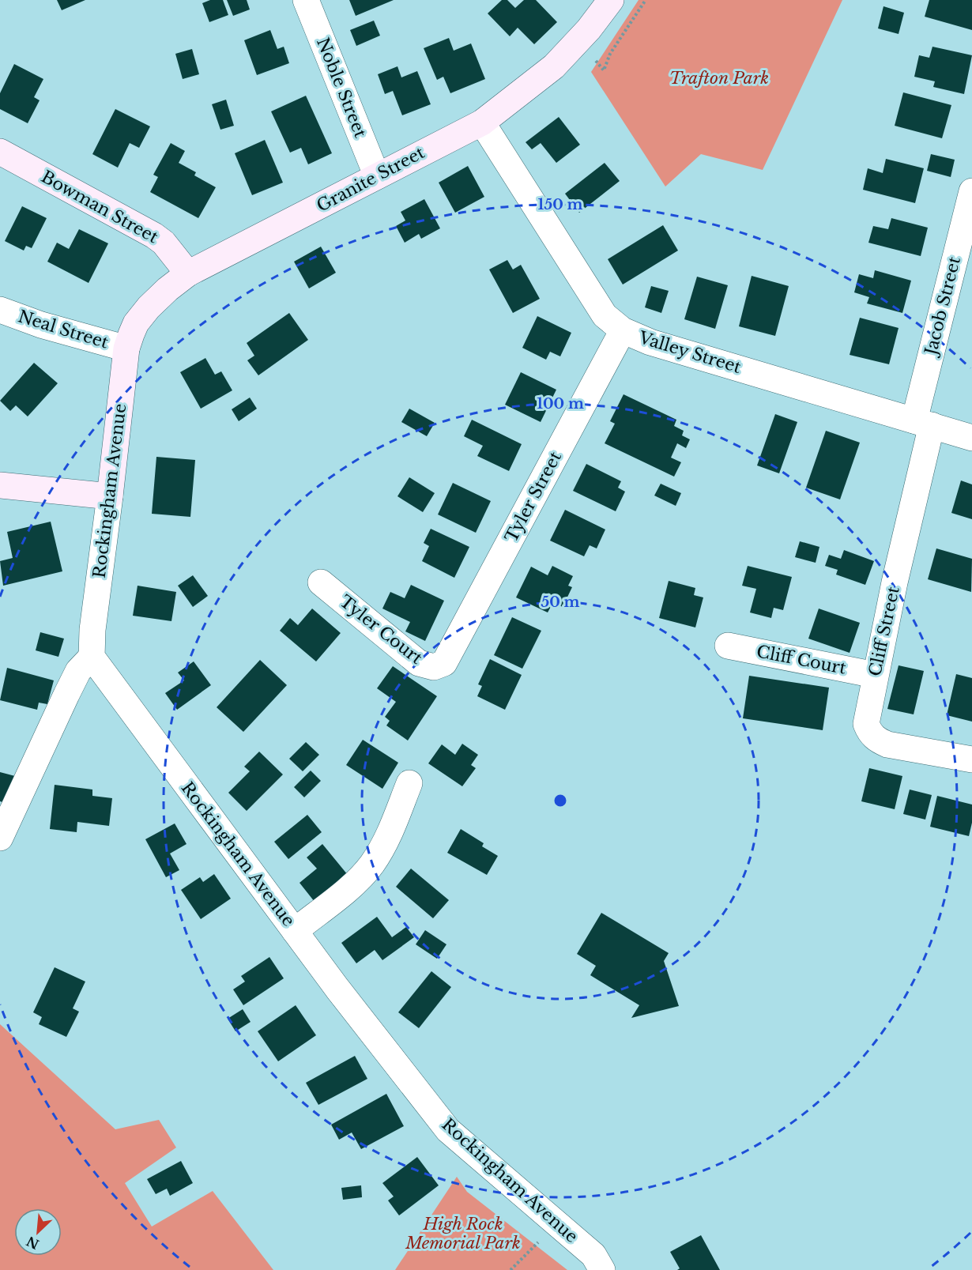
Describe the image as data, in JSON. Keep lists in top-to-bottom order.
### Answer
{
  "streets": {
    "street": [
      "Noble Street",
      "Granite Street",
      "Bowman Street",
      "Jacob Street",
      "Neal Street",
      "Valley Street",
      "Rockingham Avenue",
      "Tyler Street",
      "Tyler Court",
      "Cliff Street",
      "Cliff Court"
    ]
  },
  "crossings": [
    ["Noble Street", "Granite Street"],
    ["Granite Street", "Bowman Street"],
    ["Granite Street", "Neal Street"],
    ["Granite Street", "Valley Street"],
    ["Granite Street", "Rockingham Avenue"],
    ["Jacob Street", "Valley Street"],
    ["Jacob Street", "Cliff Street"],
    ["Neal Street", "Rockingham Avenue"],
    ["Valley Street", "Tyler Street"],
    ["Valley Street", "Cliff Street"],
    ["Tyler Street", "Tyler Court"],
    ["Cliff Street", "Cliff Court"]
  ],
  "parks": ["Trafton Park", "High Rock Memorial Park"],
  "north": "bottom left",
  "rings": ["150 m", "100 m", "50 m"]
}
